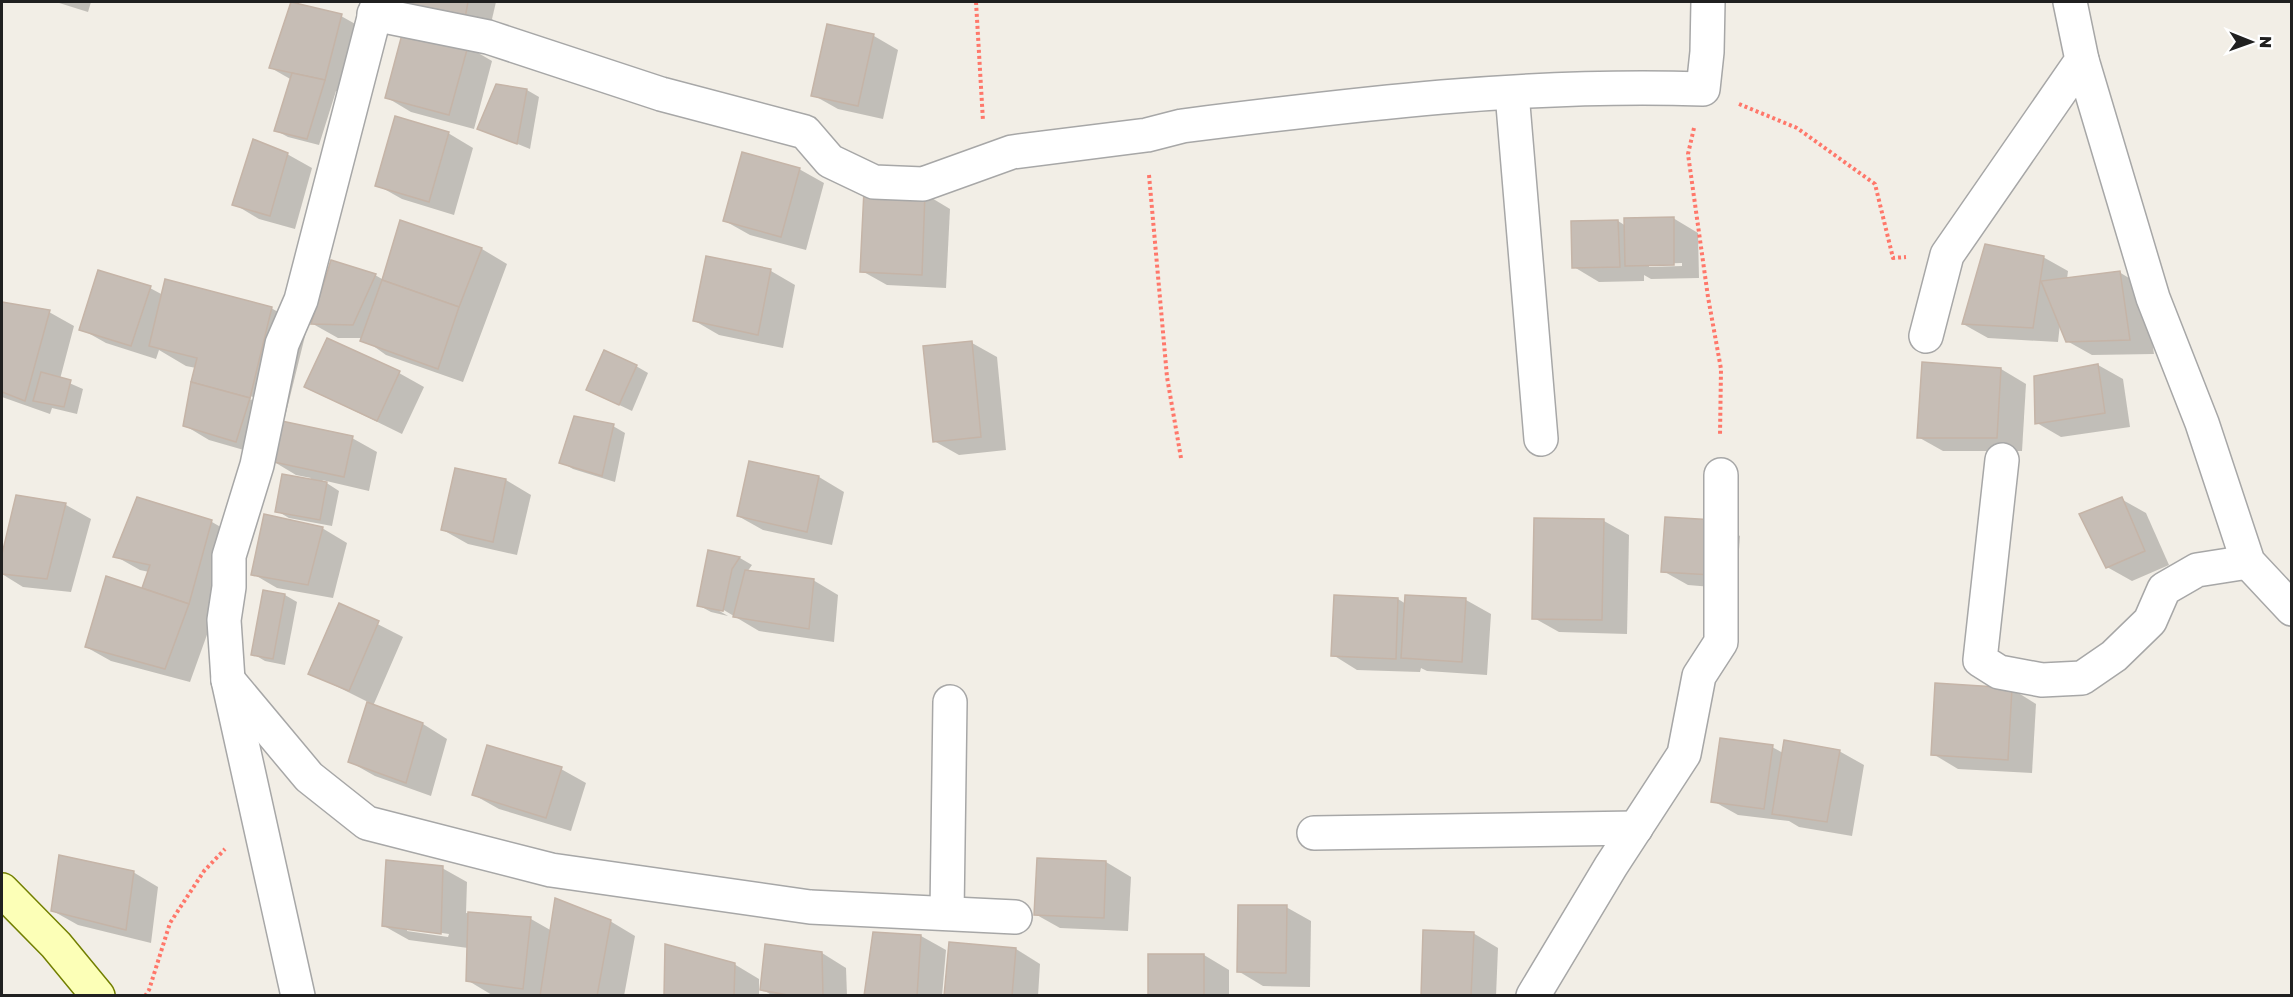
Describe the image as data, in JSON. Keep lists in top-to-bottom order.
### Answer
{
  "north": "right"
}
